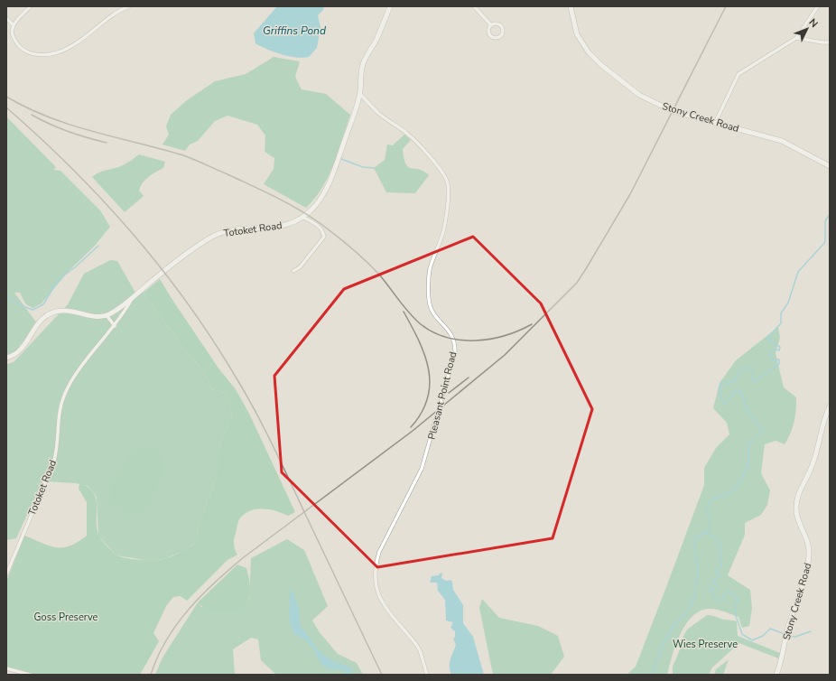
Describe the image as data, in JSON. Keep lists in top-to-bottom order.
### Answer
{
  "streets": {
    "main road": ["Stony Creek Road", "Totoket Road"],
    "street": ["Pleasant Point Road"]
  },
  "crossings": [
    ["Totoket Road", "Pleasant Point Road"]
  ],
  "water": ["Griffins Pond"],
  "parks": ["Goss Preserve", "Wies Preserve"],
  "north": "top right"
}
